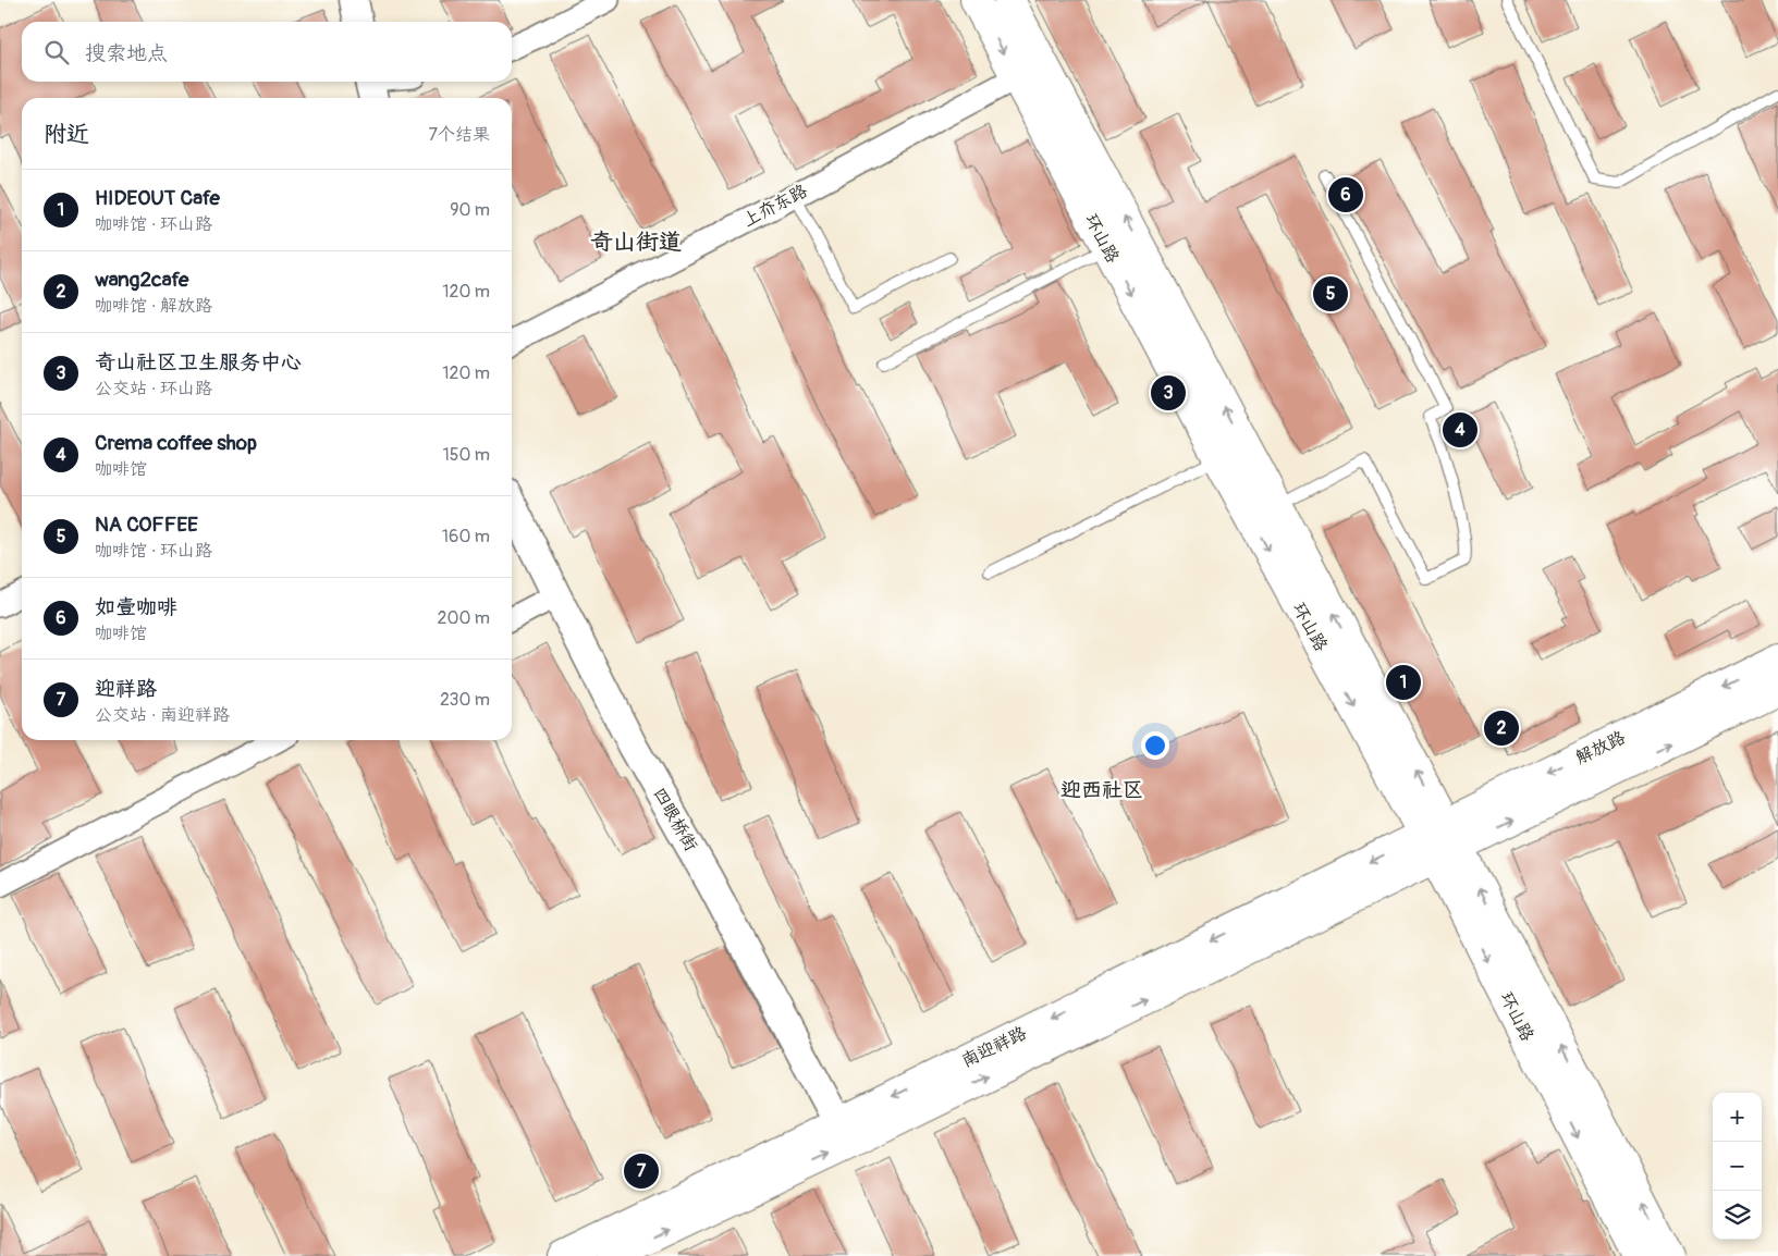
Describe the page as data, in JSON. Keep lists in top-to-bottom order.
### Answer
{
  "streets": {
    "main road": ["环山路", "解放路", "南迎祥路"],
    "street": ["上夼东路", "四眼桥街"]
  },
  "crossings": [
    ["上夼东路", "环山路"],
    ["环山路", "解放路"],
    ["环山路", "南迎祥路"],
    ["解放路", "南迎祥路"],
    ["四眼桥街", "南迎祥路"]
  ],
  "districts": ["奇山街道", "迎西社区"],
  "page": {
    "search": "搜索地点",
    "heading": ["附近", "7个结果"],
    "list": [
      {
        "mark": "1",
        "name": "HIDEOUT Cafe",
        "note": "咖啡馆 · 环山路",
        "value": "90 m"
      },
      {
        "mark": "2",
        "name": "wang2cafe",
        "note": "咖啡馆 · 解放路",
        "value": "120 m"
      },
      {
        "mark": "3",
        "name": "奇山社区卫生服务中心",
        "note": "公交站 · 环山路",
        "value": "120 m"
      },
      {
        "mark": "4",
        "name": "Crema coffee shop",
        "note": "咖啡馆",
        "value": "150 m"
      },
      {
        "mark": "5",
        "name": "NA COFFEE",
        "note": "咖啡馆 · 环山路",
        "value": "160 m"
      },
      {
        "mark": "6",
        "name": "如壹咖啡",
        "note": "咖啡馆",
        "value": "200 m"
      },
      {
        "mark": "7",
        "name": "迎祥路",
        "note": "公交站 · 南迎祥路",
        "value": "230 m"
      }
    ],
    "pins": [
      "6",
      "5",
      "3",
      "4",
      "1",
      "2",
      "7"
    ],
    "map_buttons": ["+", "−"]
  }
}
